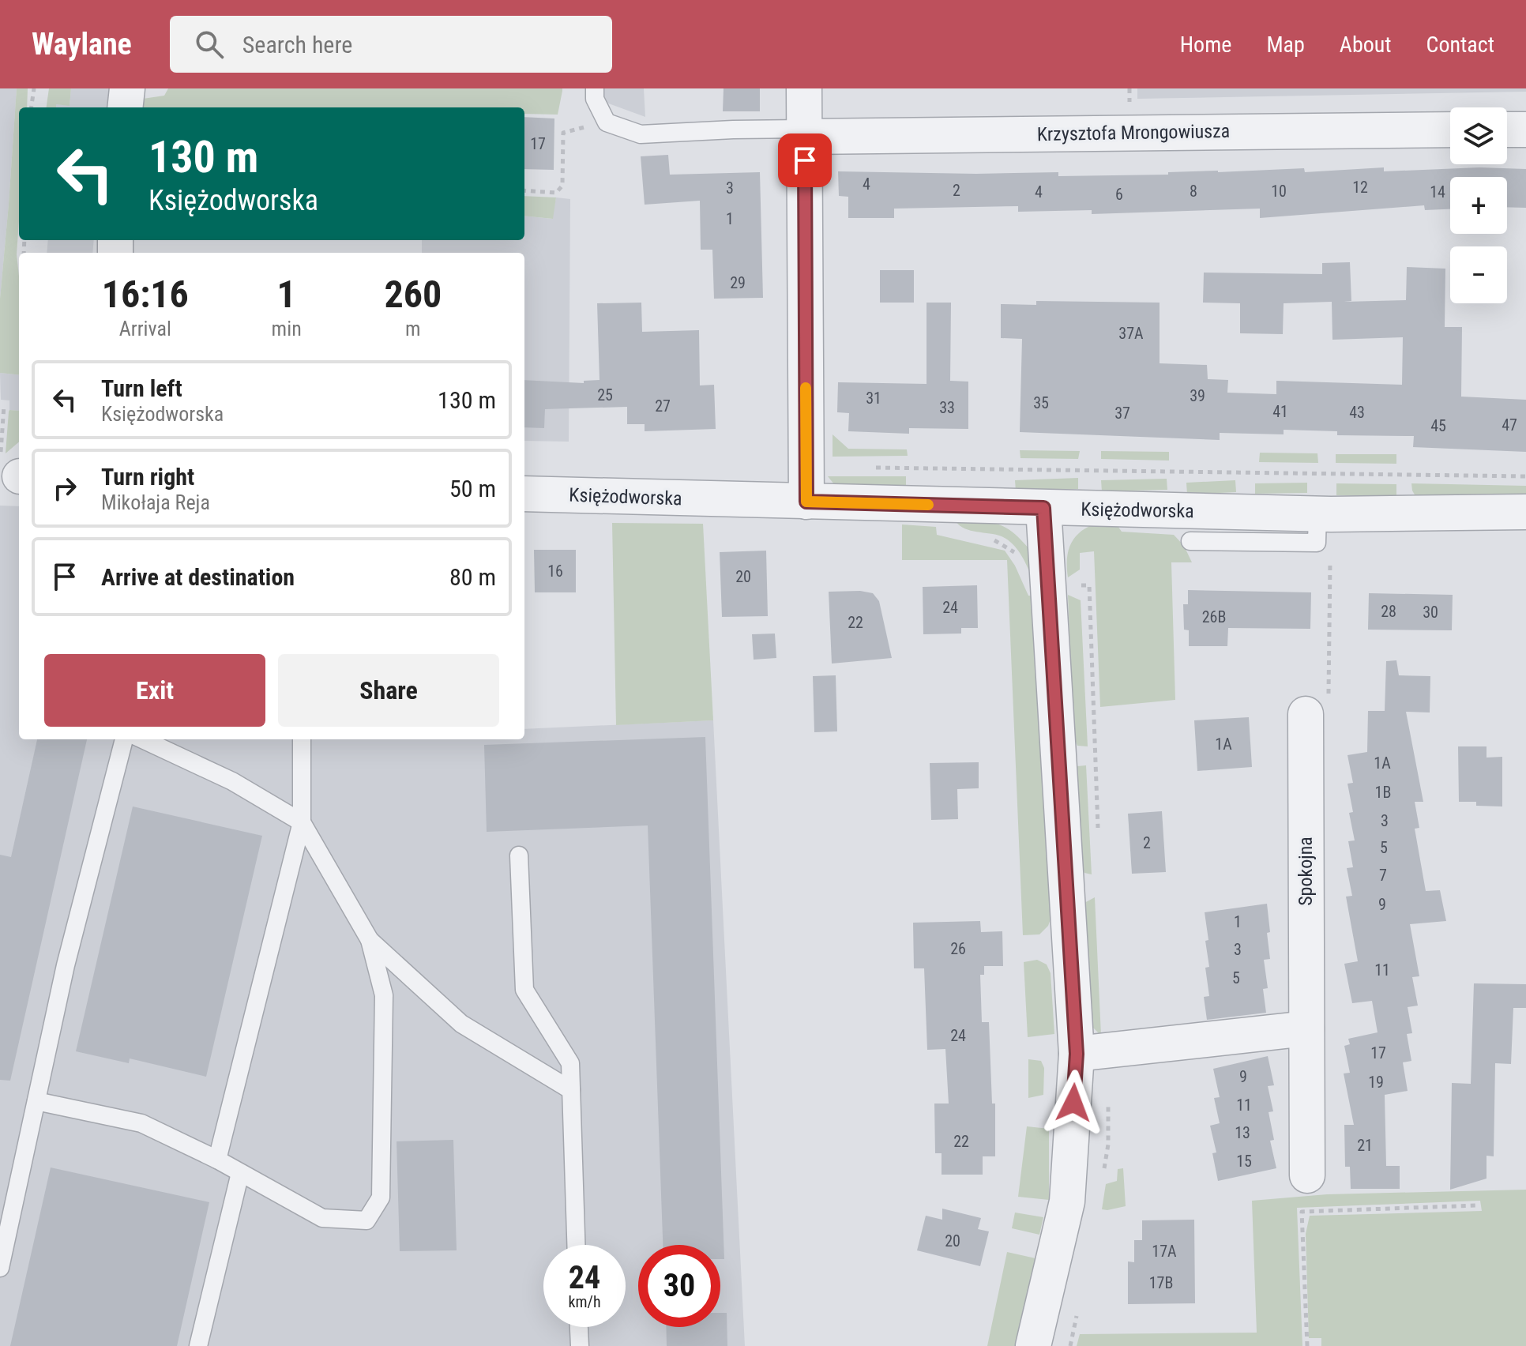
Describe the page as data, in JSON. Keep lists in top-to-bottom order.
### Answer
{
  "streets": {
    "street": ["Krzysztofa Mrongowiusza", "Księżodworska", "Spokojna"]
  },
  "house_numbers": [
    "17",
    "4",
    "12",
    "3",
    "2",
    "8",
    "10",
    "4",
    "14",
    "6",
    "1",
    "29",
    "37A",
    "25",
    "39",
    "31",
    "35",
    "27",
    "33",
    "41",
    "43",
    "37",
    "47",
    "45",
    "16",
    "20",
    "24",
    "28",
    "30",
    "26B",
    "22",
    "1A",
    "1A",
    "1B",
    "3",
    "2",
    "5",
    "7",
    "9",
    "1",
    "26",
    "3",
    "11",
    "5",
    "24",
    "17",
    "9",
    "19",
    "11",
    "13",
    "22",
    "21",
    "15",
    "20",
    "17A",
    "17B"
  ],
  "page": {
    "header": "Waylane",
    "search": "Search here",
    "nav": [
      "Home",
      "Map",
      "About",
      "Contact"
    ],
    "map_buttons": ["+", "−"],
    "turn": ["130 m", "Księżodworska"],
    "eta": [
      "16:16",
      "Arrival",
      "1",
      "min",
      "260",
      "m"
    ],
    "list": [
      {
        "name": "Turn left",
        "note": "Księżodworska",
        "value": "130 m"
      },
      {
        "name": "Turn right",
        "note": "Mikołaja Reja",
        "value": "50 m"
      },
      {
        "name": "Arrive at destination",
        "value": "80 m"
      }
    ],
    "buttons": ["Exit", "Share"],
    "speed": "24 km/h",
    "limit": "30"
  }
}
